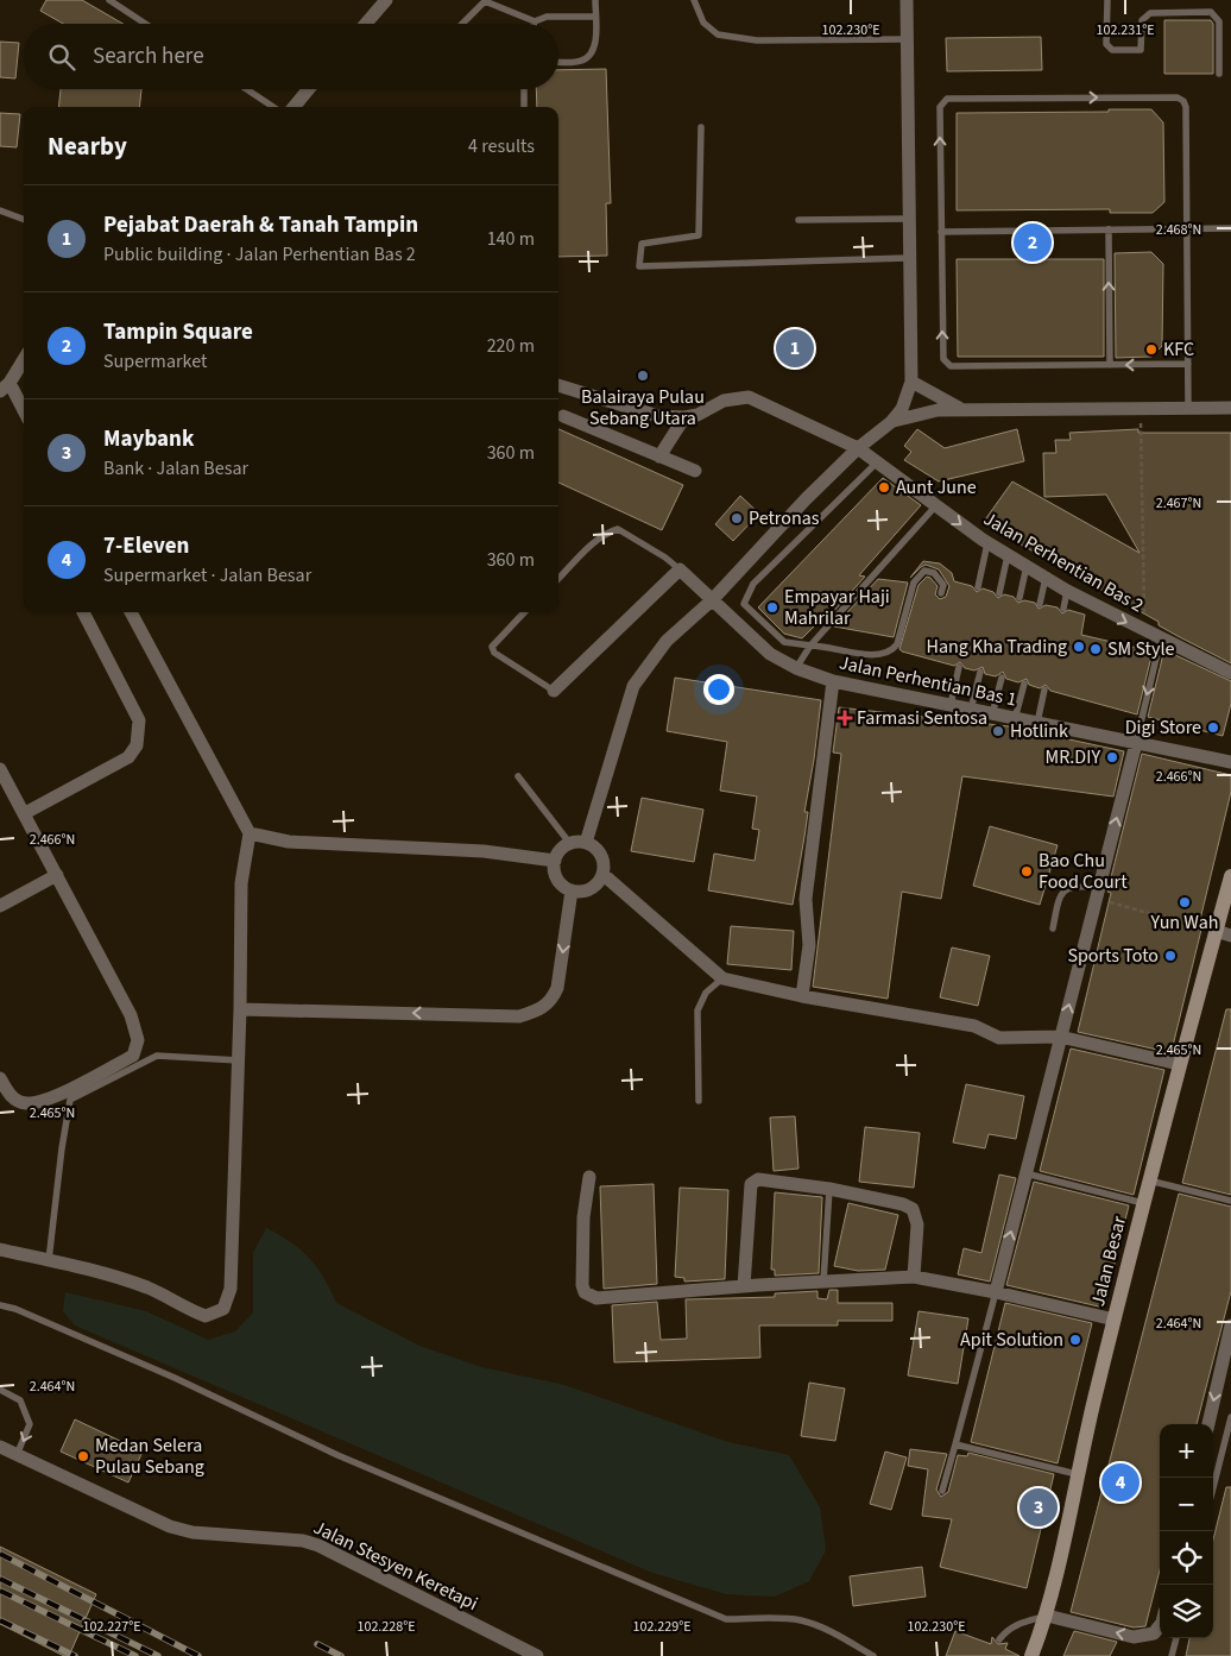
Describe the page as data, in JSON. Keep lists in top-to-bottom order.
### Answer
{
  "streets": {
    "street": [
      "Jalan Perhentian Bas 2",
      "Jalan Perhentian Bas 1",
      "Jalan Besar",
      "Jalan Stesyen Keretapi"
    ]
  },
  "places": {
    "other": [
      "KFC",
      "Balairaya Pulau Sebang Utara",
      "Aunt June",
      "Petronas",
      "Empayar Haji Mahrilar",
      "Hang Kha Trading",
      "SM Style",
      "Digi Store",
      "Hotlink",
      "MR.DIY",
      "Bao Chu Food Court",
      "Yun Wah",
      "Sports Toto",
      "Apit Solution",
      "Medan Selera Pulau Sebang"
    ],
    "health": ["Farmasi Sentosa"]
  },
  "page": {
    "search": "Search here",
    "heading": ["Nearby", "4 results"],
    "list": [
      {
        "mark": "1",
        "name": "Pejabat Daerah & Tanah Tampin",
        "note": "Public building · Jalan Perhentian Bas 2",
        "value": "140 m"
      },
      {
        "mark": "2",
        "name": "Tampin Square",
        "note": "Supermarket",
        "value": "220 m"
      },
      {
        "mark": "3",
        "name": "Maybank",
        "note": "Bank · Jalan Besar",
        "value": "360 m"
      },
      {
        "mark": "4",
        "name": "7-Eleven",
        "note": "Supermarket · Jalan Besar",
        "value": "360 m"
      }
    ],
    "pins": [
      "2",
      "1",
      "4",
      "3"
    ],
    "map_buttons": ["+", "−"]
  },
  "coordinates": [
    "102.230°E",
    "102.231°E",
    "2.468°N",
    "2.467°N",
    "2.466°N",
    "2.465°N",
    "2.464°N",
    "102.227°E",
    "102.228°E",
    "102.229°E"
  ]
}
